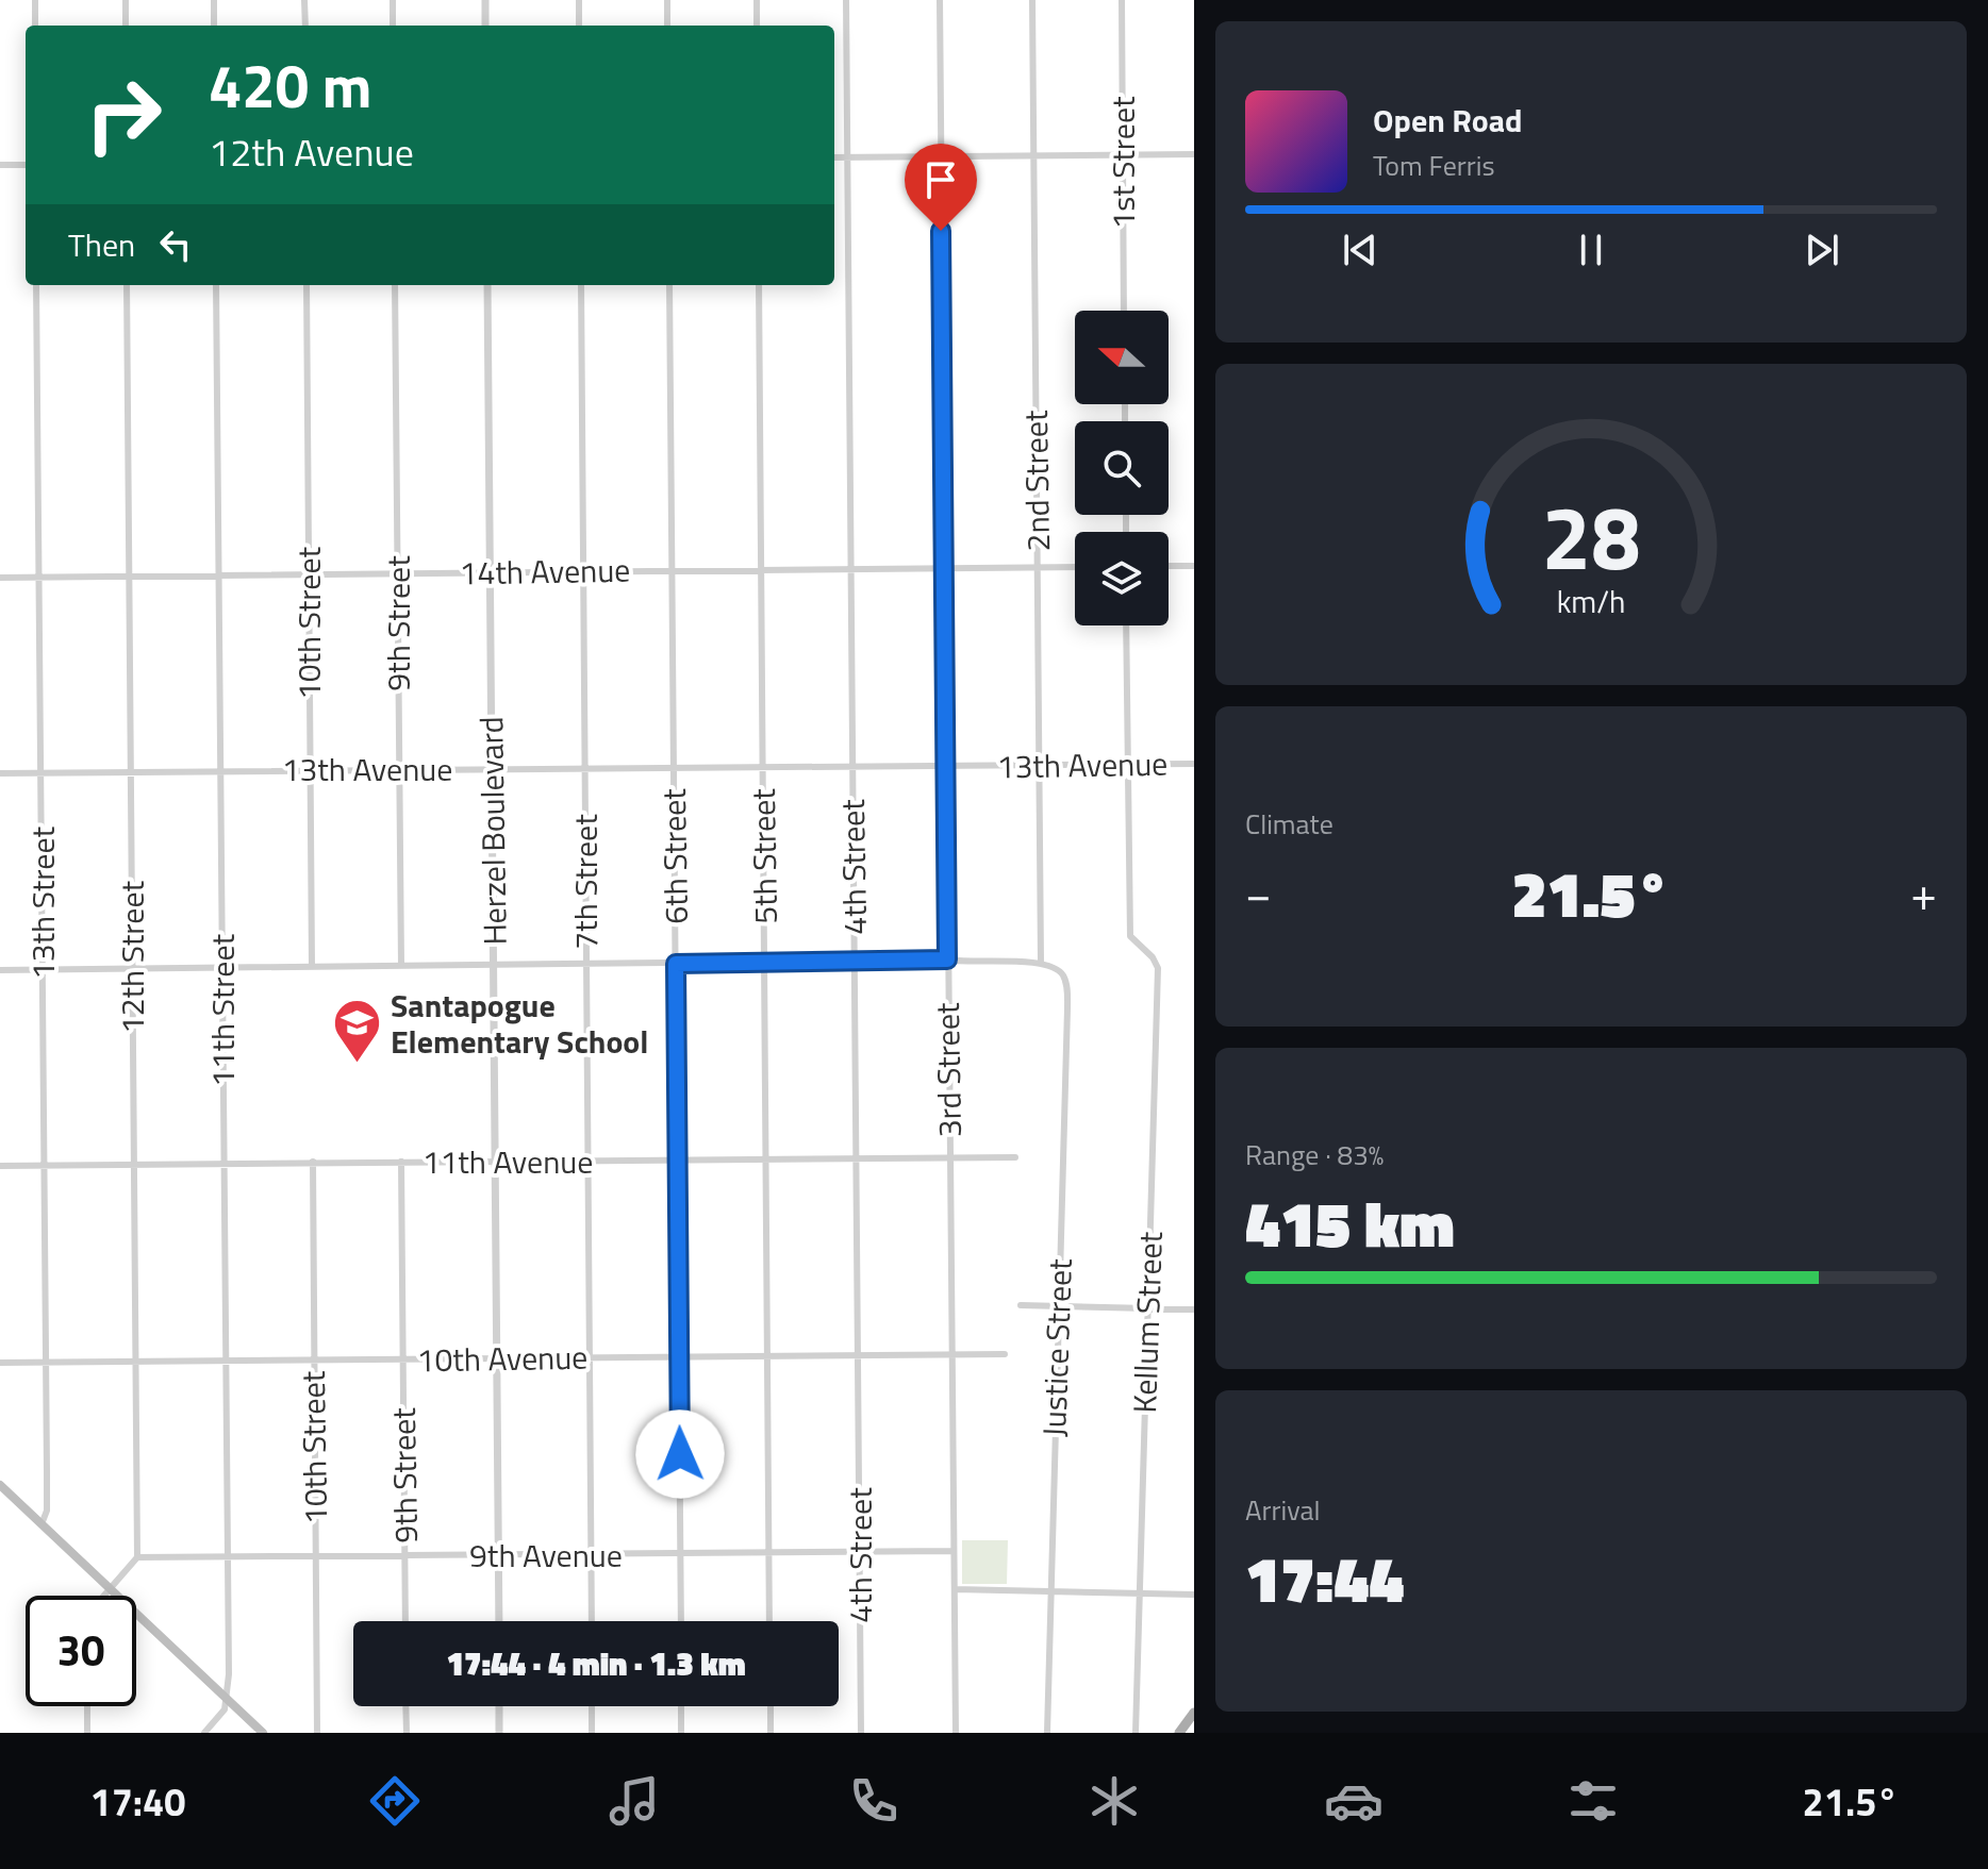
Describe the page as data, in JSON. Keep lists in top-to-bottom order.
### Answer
{
  "streets": {
    "street": [
      "1st Street",
      "2nd Street",
      "14th Avenue",
      "10th Street",
      "9th Street",
      "13th Avenue",
      "Herzel Boulevard",
      "6th Street",
      "5th Street",
      "4th Street",
      "7th Street",
      "13th Street",
      "12th Street",
      "11th Street",
      "3rd Street",
      "11th Avenue",
      "Kellum Street",
      "Justice Street",
      "10th Avenue",
      "9th Avenue"
    ]
  },
  "crossings": [
    ["2nd Street", "14th Avenue"],
    ["2nd Street", "13th Avenue"],
    ["2nd Street", "Justice Street"],
    ["14th Avenue", "10th Street"],
    ["14th Avenue", "9th Street"],
    ["14th Avenue", "Herzel Boulevard"],
    ["14th Avenue", "6th Street"],
    ["14th Avenue", "5th Street"],
    ["14th Avenue", "4th Street"],
    ["14th Avenue", "7th Street"],
    ["14th Avenue", "13th Street"],
    ["14th Avenue", "12th Street"],
    ["14th Avenue", "11th Street"],
    ["14th Avenue", "3rd Street"],
    ["10th Street", "13th Avenue"],
    ["10th Street", "11th Avenue"],
    ["10th Street", "10th Avenue"],
    ["10th Street", "9th Avenue"],
    ["9th Street", "13th Avenue"],
    ["9th Street", "11th Avenue"],
    ["9th Street", "10th Avenue"],
    ["9th Street", "9th Avenue"],
    ["13th Avenue", "Herzel Boulevard"],
    ["13th Avenue", "6th Street"],
    ["13th Avenue", "5th Street"],
    ["13th Avenue", "4th Street"],
    ["13th Avenue", "7th Street"],
    ["13th Avenue", "13th Street"],
    ["13th Avenue", "12th Street"],
    ["13th Avenue", "11th Street"],
    ["13th Avenue", "3rd Street"],
    ["13th Avenue", "Kellum Street"],
    ["Herzel Boulevard", "11th Avenue"],
    ["Herzel Boulevard", "10th Avenue"],
    ["Herzel Boulevard", "9th Avenue"],
    ["6th Street", "11th Avenue"],
    ["6th Street", "10th Avenue"],
    ["6th Street", "9th Avenue"],
    ["5th Street", "11th Avenue"],
    ["5th Street", "10th Avenue"],
    ["5th Street", "9th Avenue"],
    ["4th Street", "11th Avenue"],
    ["4th Street", "10th Avenue"],
    ["4th Street", "9th Avenue"],
    ["7th Street", "11th Avenue"],
    ["7th Street", "10th Avenue"],
    ["7th Street", "9th Avenue"],
    ["13th Street", "11th Avenue"],
    ["13th Street", "10th Avenue"],
    ["12th Street", "11th Avenue"],
    ["12th Street", "10th Avenue"],
    ["12th Street", "9th Avenue"],
    ["11th Street", "11th Avenue"],
    ["11th Street", "10th Avenue"],
    ["11th Street", "9th Avenue"],
    ["3rd Street", "11th Avenue"],
    ["3rd Street", "10th Avenue"],
    ["3rd Street", "9th Avenue"]
  ],
  "places": {
    "school or university": ["Santapogue Elementary School"]
  },
  "north": "left",
  "page": {
    "turn": ["420 m", "12th Avenue"],
    "song": ["Open Road", "Tom Ferris"],
    "then": "Then",
    "tile": [
      "Climate",
      ["Range · 83%", "415 km"],
      ["Arrival", "17:44"]
    ],
    "heat": ["−", "21.5°", "+"],
    "limit": "30",
    "trip": "17:44 · 4 min · 1.3 km",
    "tabs": ["17:40", "21.5°"],
    "gauge": ["28", "km/h"]
  }
}
